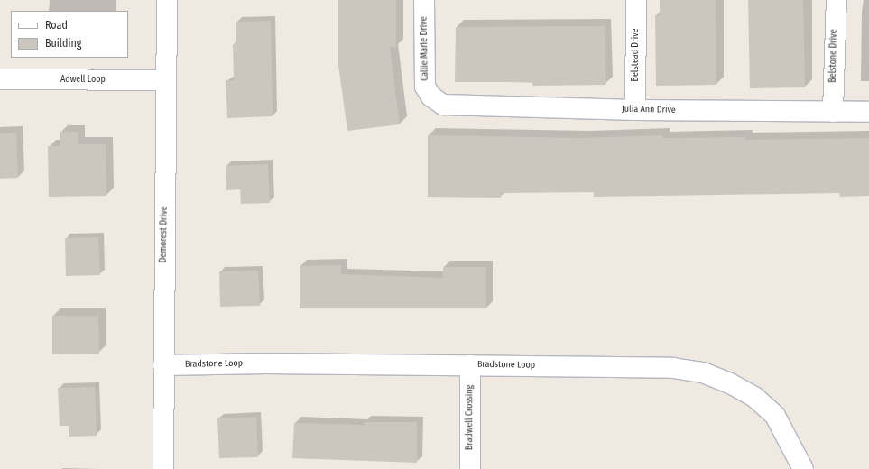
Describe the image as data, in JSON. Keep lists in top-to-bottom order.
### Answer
{
  "streets": {
    "street": [
      "Callie Marie Drive",
      "Belstead Drive",
      "Belstone Drive",
      "Adwell Loop",
      "Julia Ann Drive",
      "Demorest Drive",
      "Bradstone Loop",
      "Bradwell Crossing"
    ]
  },
  "crossings": [
    ["Callie Marie Drive", "Julia Ann Drive"],
    ["Belstead Drive", "Julia Ann Drive"],
    ["Belstone Drive", "Julia Ann Drive"],
    ["Adwell Loop", "Demorest Drive"],
    ["Demorest Drive", "Bradstone Loop"],
    ["Bradstone Loop", "Bradwell Crossing"]
  ],
  "legend": ["Road", "Building"]
}
